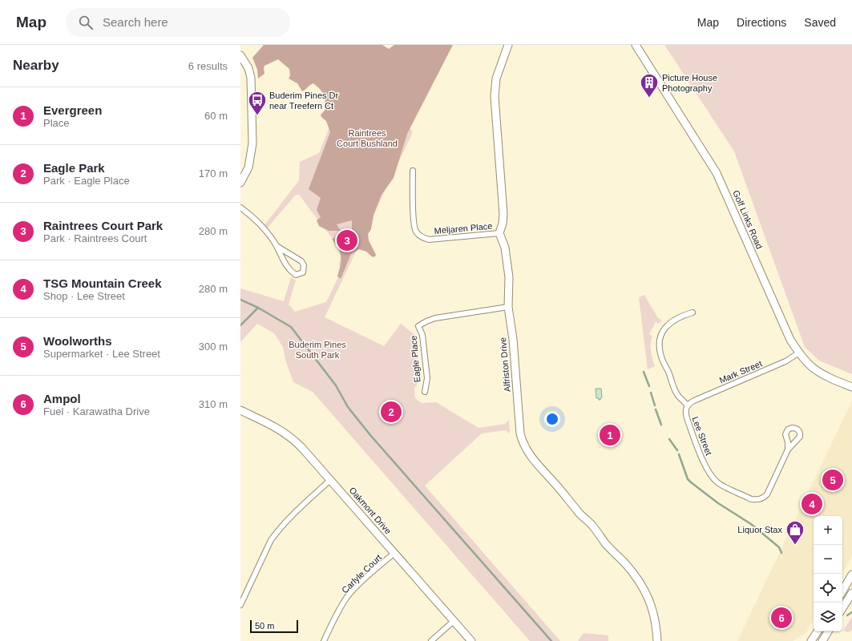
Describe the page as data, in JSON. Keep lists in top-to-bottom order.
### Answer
{
  "streets": {
    "street": [
      "Golf Links Road",
      "Meljaren Place",
      "Eagle Place",
      "Alfriston Drive",
      "Mark Street",
      "Lee Street",
      "Oakmont Drive",
      "Carlyle Court"
    ]
  },
  "crossings": [
    ["Golf Links Road", "Mark Street"],
    ["Meljaren Place", "Alfriston Drive"],
    ["Eagle Place", "Alfriston Drive"],
    ["Mark Street", "Lee Street"],
    ["Oakmont Drive", "Carlyle Court"]
  ],
  "parks": ["Raintrees Court Bushland", "Buderim Pines South Park"],
  "places": {
    "building": ["Picture House Photography"],
    "bus stop": ["Buderim Pines Dr near Treefern Ct"],
    "shop": ["Liquor Stax"]
  },
  "scale_bar": "50 m",
  "page": {
    "header": "Map",
    "search": "Search here",
    "nav": ["Map", "Directions", "Saved"],
    "heading": ["Nearby", "6 results"],
    "list": [
      {
        "mark": "1",
        "name": "Evergreen",
        "note": "Place",
        "value": "60 m"
      },
      {
        "mark": "2",
        "name": "Eagle Park",
        "note": "Park · Eagle Place",
        "value": "170 m"
      },
      {
        "mark": "3",
        "name": "Raintrees Court Park",
        "note": "Park · Raintrees Court",
        "value": "280 m"
      },
      {
        "mark": "4",
        "name": "TSG Mountain Creek",
        "note": "Shop · Lee Street",
        "value": "280 m"
      },
      {
        "mark": "5",
        "name": "Woolworths",
        "note": "Supermarket · Lee Street",
        "value": "300 m"
      },
      {
        "mark": "6",
        "name": "Ampol",
        "note": "Fuel · Karawatha Drive",
        "value": "310 m"
      }
    ],
    "pins": [
      "3",
      "2",
      "1",
      "5",
      "4",
      "6"
    ],
    "map_buttons": ["+", "−"],
    "scale": "50 m"
  }
}
